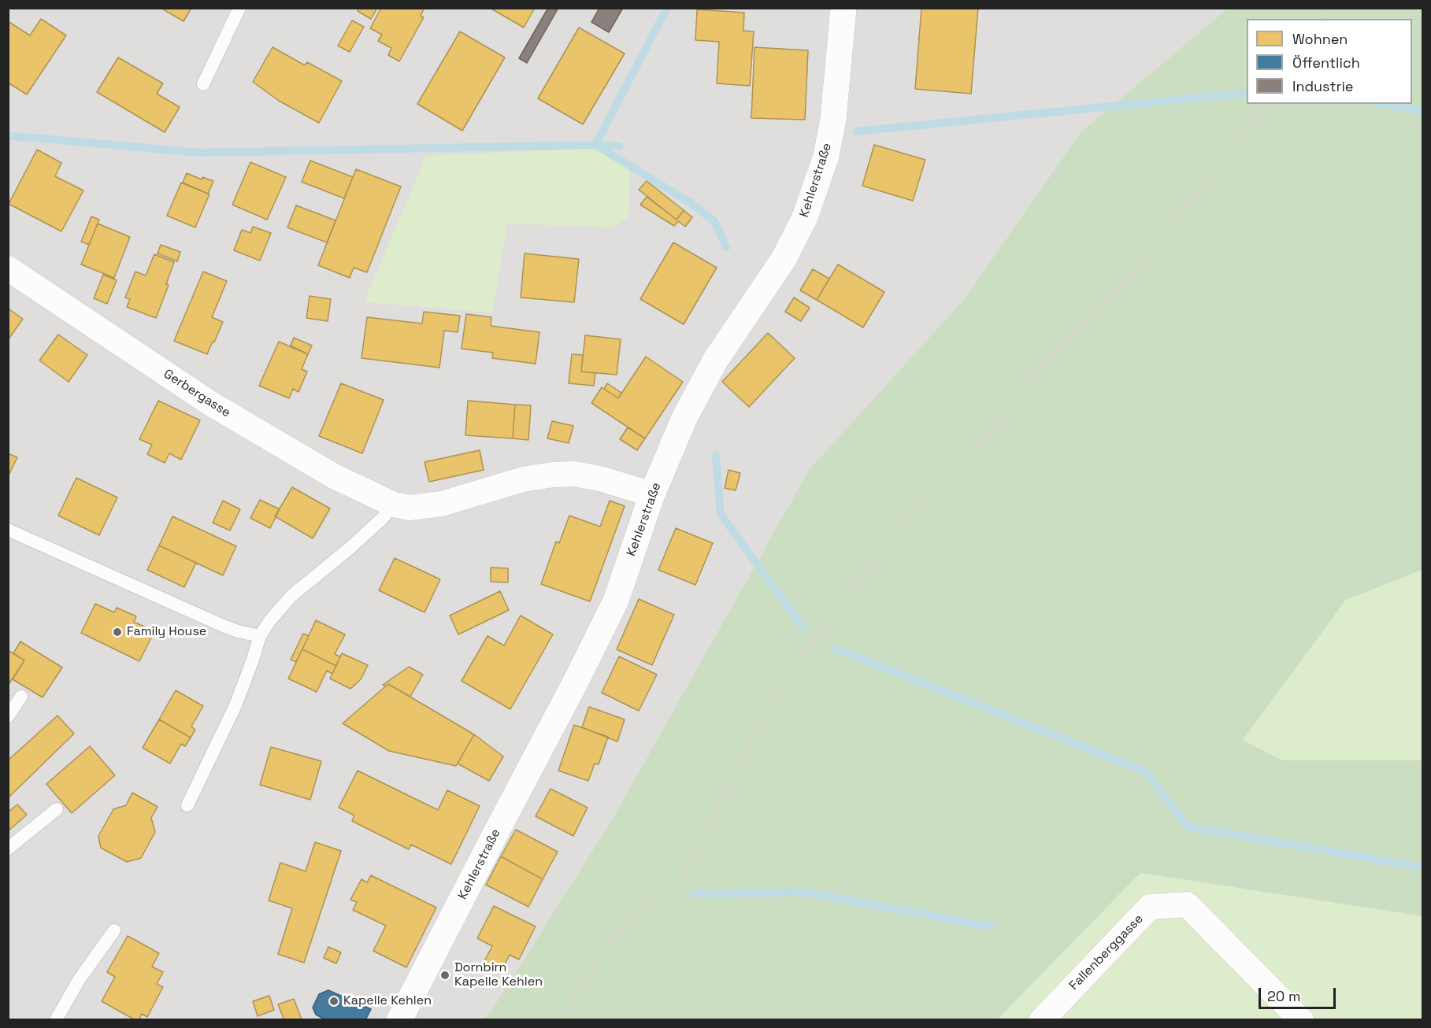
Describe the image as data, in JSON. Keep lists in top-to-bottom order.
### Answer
{
  "streets": {
    "street": ["Kehlerstraße", "Gerbergasse", "Fallenberggasse"]
  },
  "crossings": [
    ["Kehlerstraße", "Gerbergasse"]
  ],
  "places": ["Family House", "Dornbirn Kapelle Kehlen", "Kapelle Kehlen"],
  "legend": ["Wohnen", "Öffentlich", "Industrie"],
  "scale_bar": "20 m"
}
